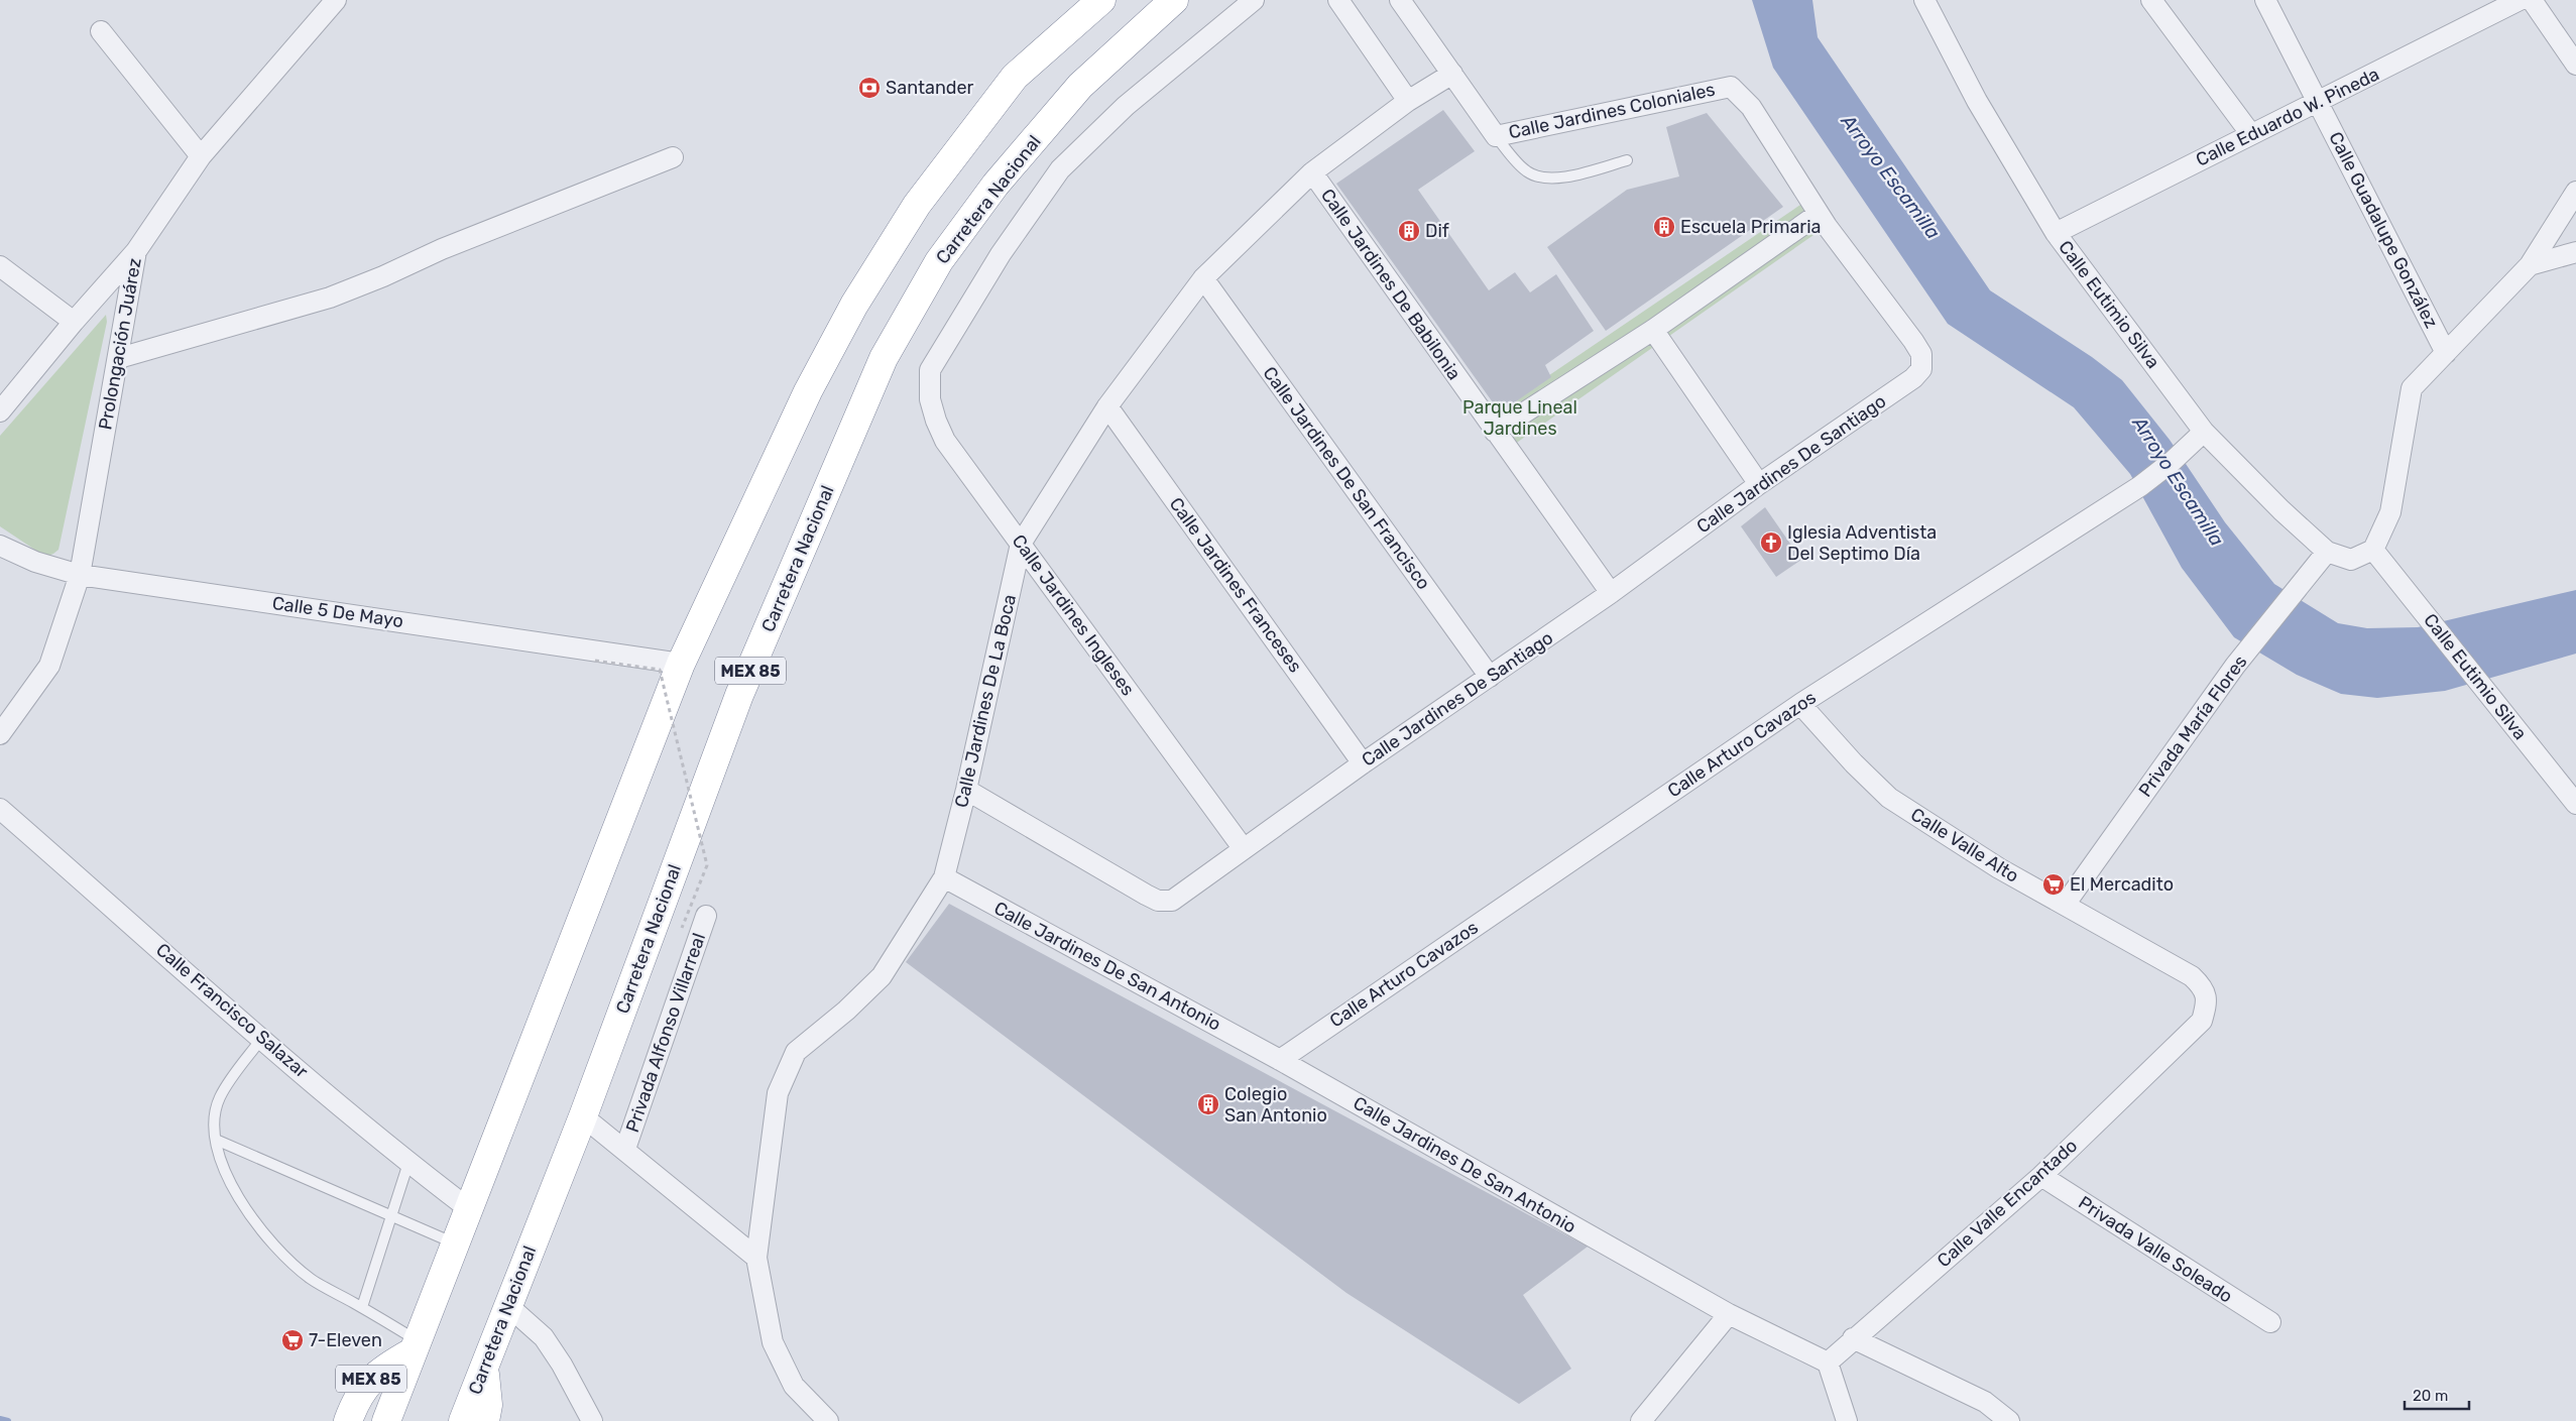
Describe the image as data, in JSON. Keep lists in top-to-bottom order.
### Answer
{
  "streets": {
    "highway": ["Carretera Nacional", "MEX 85"],
    "street": [
      "Calle Jardines Coloniales",
      "Calle Eduardo W. Pineda",
      "Calle Guadalupe González",
      "Calle Jardines De Babilonia",
      "Calle Eutimio Silva",
      "Prolongación Juárez",
      "Calle Jardines De Santiago",
      "Calle Jardines De San Francisco",
      "Calle Jardines Franceses",
      "Calle 5 De Mayo",
      "Calle Jardines Ingleses",
      "Calle Jardines De La Boca",
      "Privada María Flores",
      "Calle Arturo Cavazos",
      "Calle Valle Alto",
      "Calle Jardines De San Antonio",
      "Calle Francisco Salazar",
      "Privada Alfonso Villarreal",
      "Calle Valle Encantado",
      "Privada Valle Soleado"
    ]
  },
  "crossings": [
    ["Calle Jardines Coloniales", "Calle Jardines De Santiago"],
    ["Calle Eduardo W. Pineda", "Calle Guadalupe González"],
    ["Calle Eduardo W. Pineda", "Calle Eutimio Silva"],
    ["Carretera Nacional", "MEX 85"],
    ["Calle Jardines De Babilonia", "Calle Jardines De Santiago"],
    ["Calle Jardines De Babilonia", "Calle Jardines De La Boca"],
    ["Calle Eutimio Silva", "Privada María Flores"],
    ["Calle Eutimio Silva", "Calle Arturo Cavazos"],
    ["Prolongación Juárez", "Calle 5 De Mayo"],
    ["Calle Jardines De Santiago", "Calle Jardines De San Francisco"],
    ["Calle Jardines De Santiago", "Calle Jardines Franceses"],
    ["Calle Jardines De Santiago", "Calle Jardines Ingleses"],
    ["Calle Jardines De Santiago", "Calle Jardines De La Boca"],
    ["Calle Jardines De San Francisco", "Calle Jardines De La Boca"],
    ["Calle Jardines Franceses", "Calle Jardines De La Boca"],
    ["Calle 5 De Mayo", "MEX 85"],
    ["Calle Jardines Ingleses", "Calle Jardines De La Boca"],
    ["MEX 85", "Calle Francisco Salazar"],
    ["Calle Jardines De La Boca", "Calle Jardines De San Antonio"],
    ["Privada María Flores", "Calle Valle Alto"],
    ["Calle Arturo Cavazos", "Calle Valle Alto"],
    ["Calle Arturo Cavazos", "Calle Jardines De San Antonio"],
    ["Calle Valle Alto", "Calle Valle Encantado"],
    ["Calle Jardines De San Antonio", "Calle Valle Encantado"],
    ["Calle Valle Encantado", "Privada Valle Soleado"]
  ],
  "water": ["Arroyo Escamilla"],
  "parks": ["Parque Lineal Jardines"],
  "places": {
    "bank": ["Santander"],
    "building": ["Escuela Primaria", "Dif", "Colegio San Antonio"],
    "church": ["Iglesia Adventista Del Septimo Día"],
    "supermarket": ["El Mercadito", "7-Eleven"]
  },
  "scale_bar": "20 m"
}
